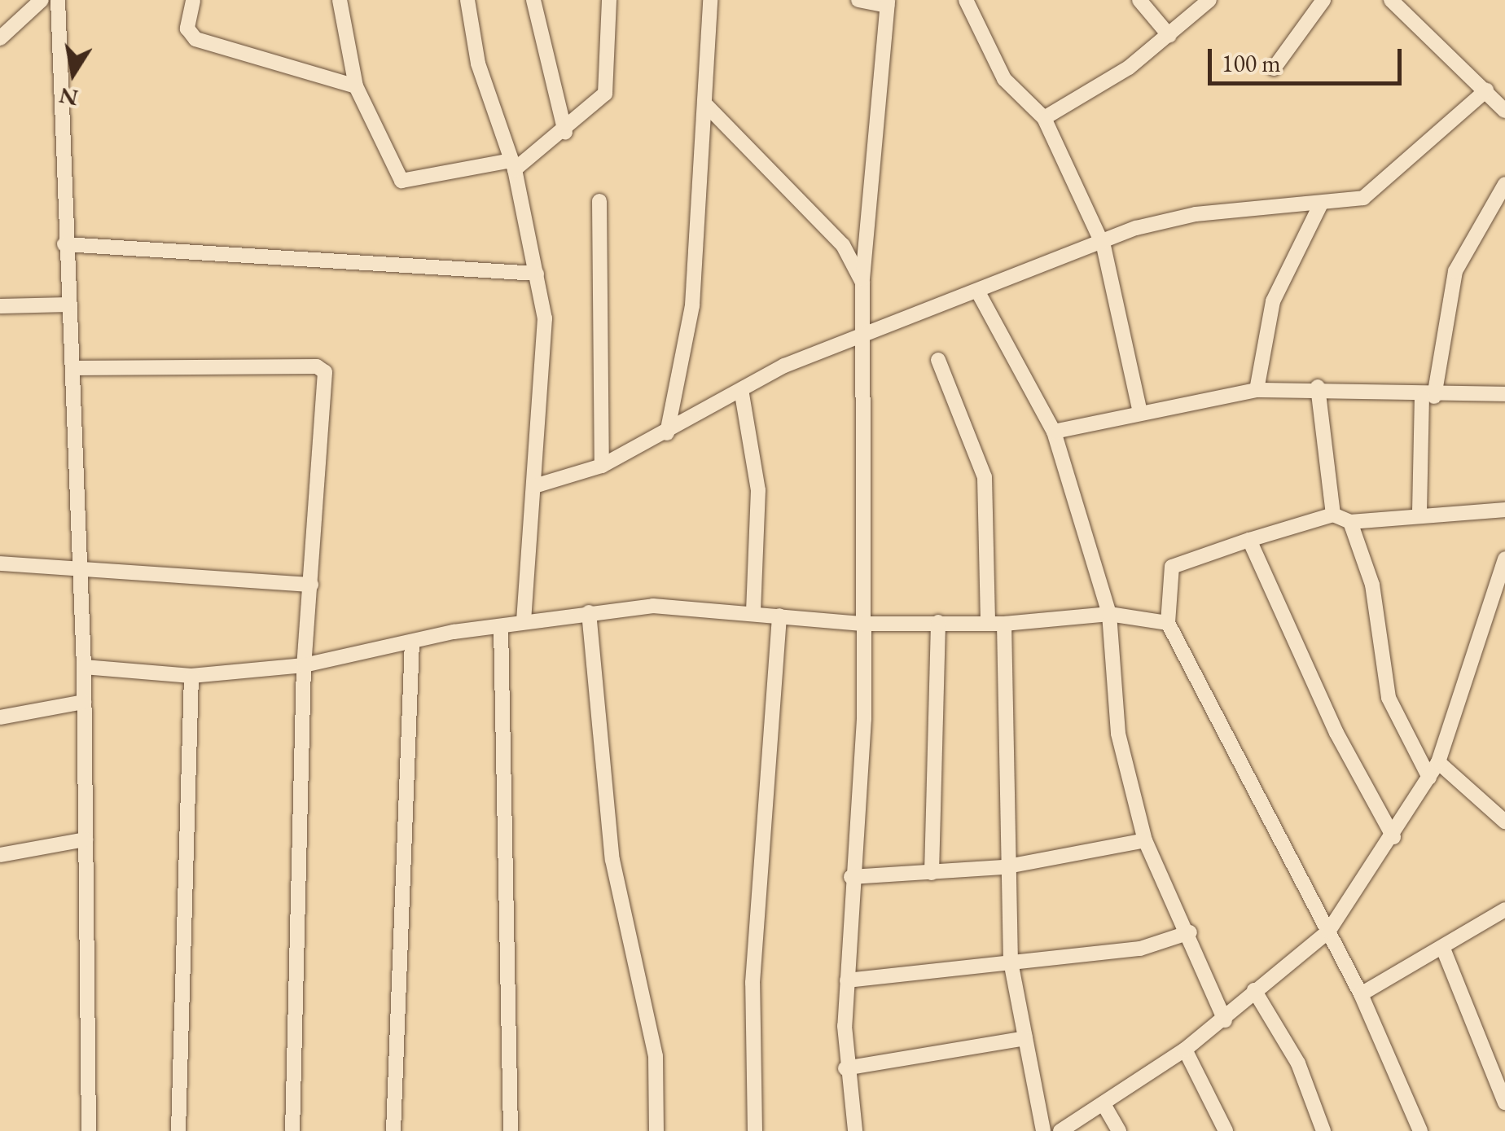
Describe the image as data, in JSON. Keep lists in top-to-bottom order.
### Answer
{
  "scale_bar": "100 m",
  "north": "bottom"
}
